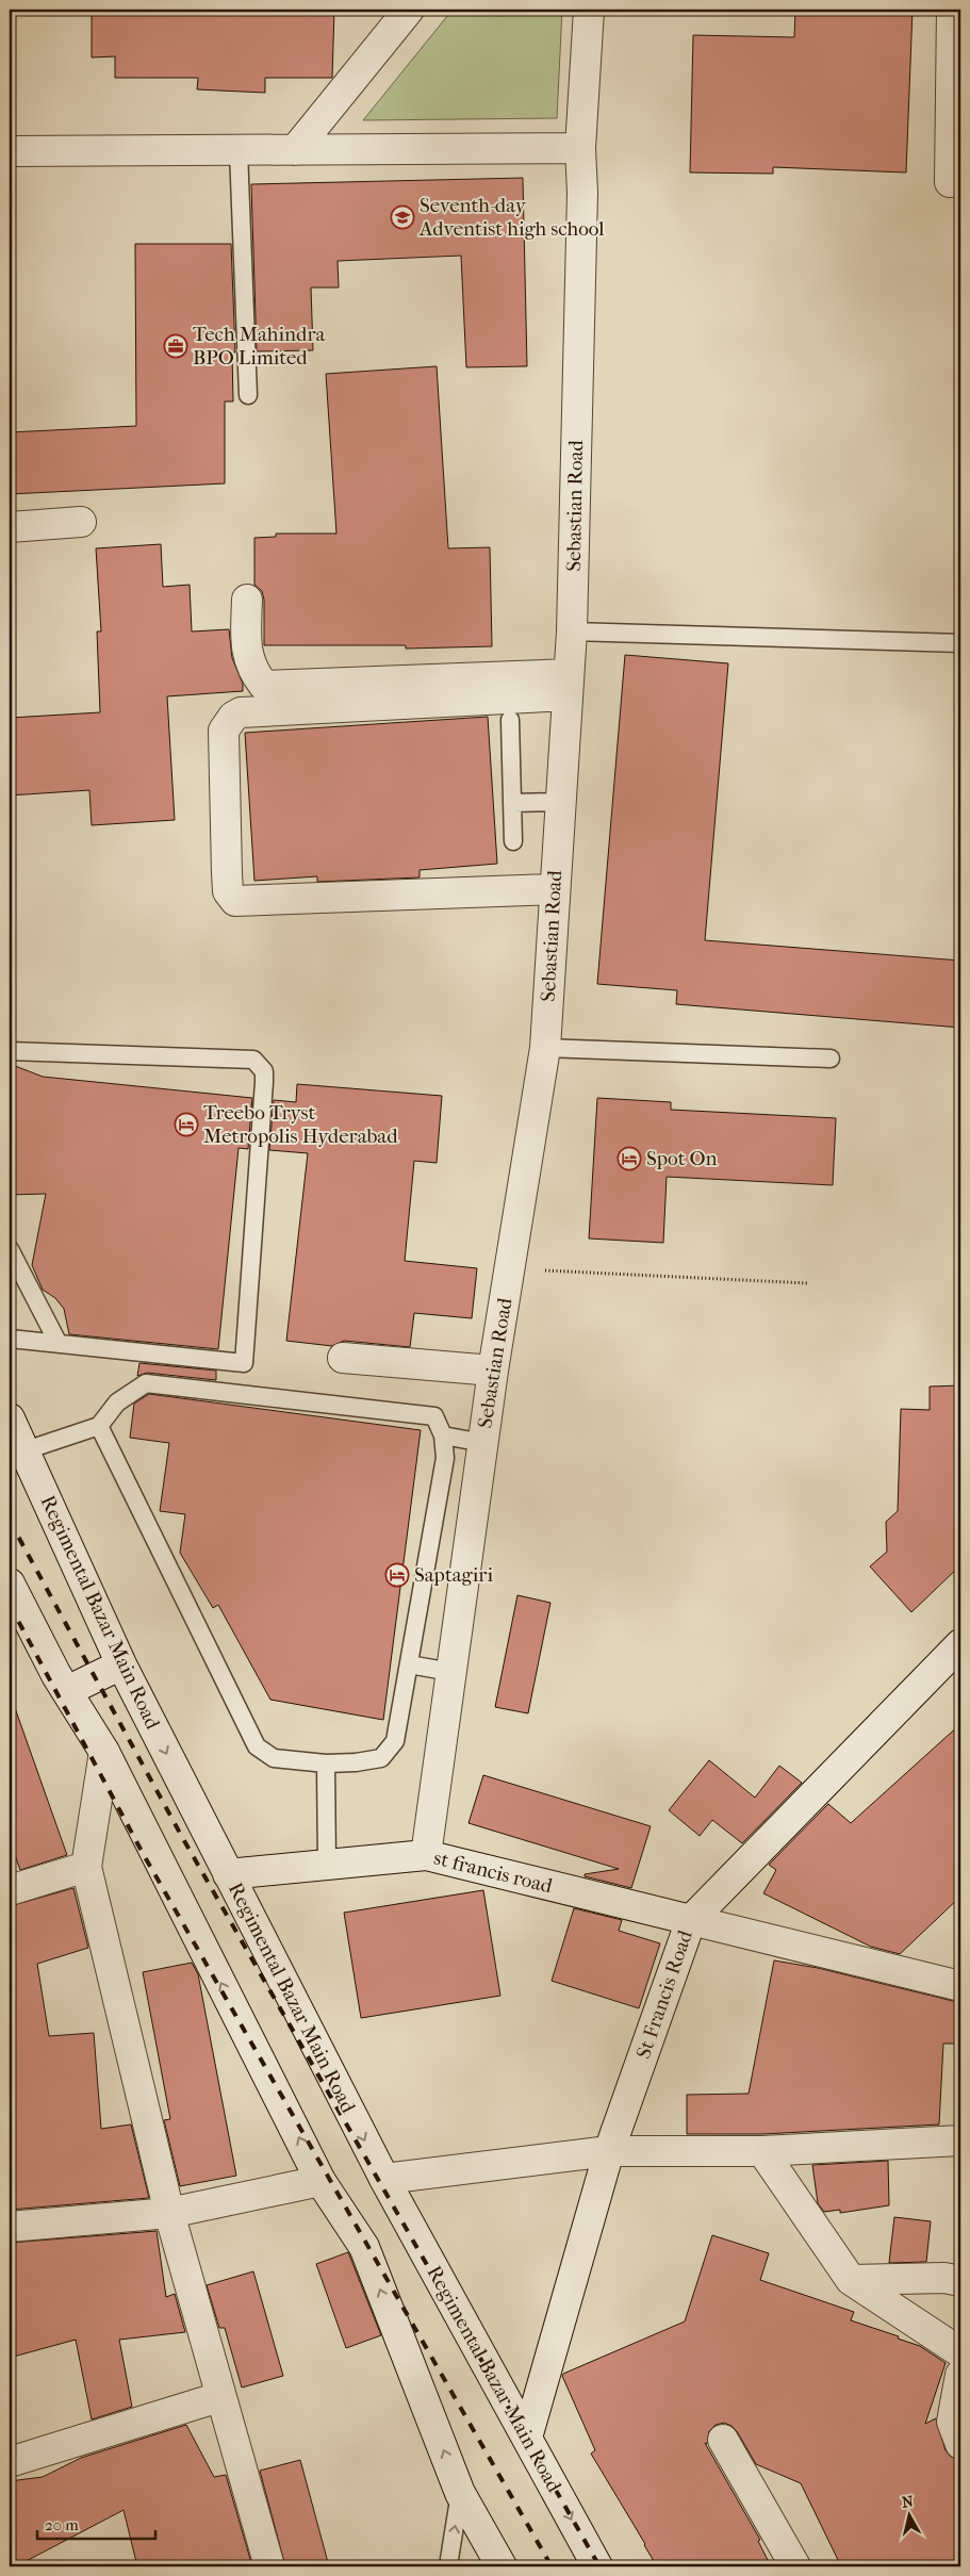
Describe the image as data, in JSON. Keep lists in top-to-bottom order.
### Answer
{
  "streets": {
    "street": [
      "Sebastian Road",
      "Regimental Bazar Main Road",
      "st francis road",
      "St Francis Road"
    ]
  },
  "crossings": [
    ["Sebastian Road", "st francis road"],
    ["Regimental Bazar Main Road", "st francis road"],
    ["Regimental Bazar Main Road", "St Francis Road"],
    ["st francis road", "St Francis Road"]
  ],
  "places": {
    "school or university": ["Seventh-day Adventist high school"],
    "office": ["Tech Mahindra BPO Limited"],
    "hotel": ["Treebo Tryst Metropolis Hyderabad", "Spot On", "Saptagiri"]
  },
  "scale_bar": "20 m",
  "north": "top"
}
